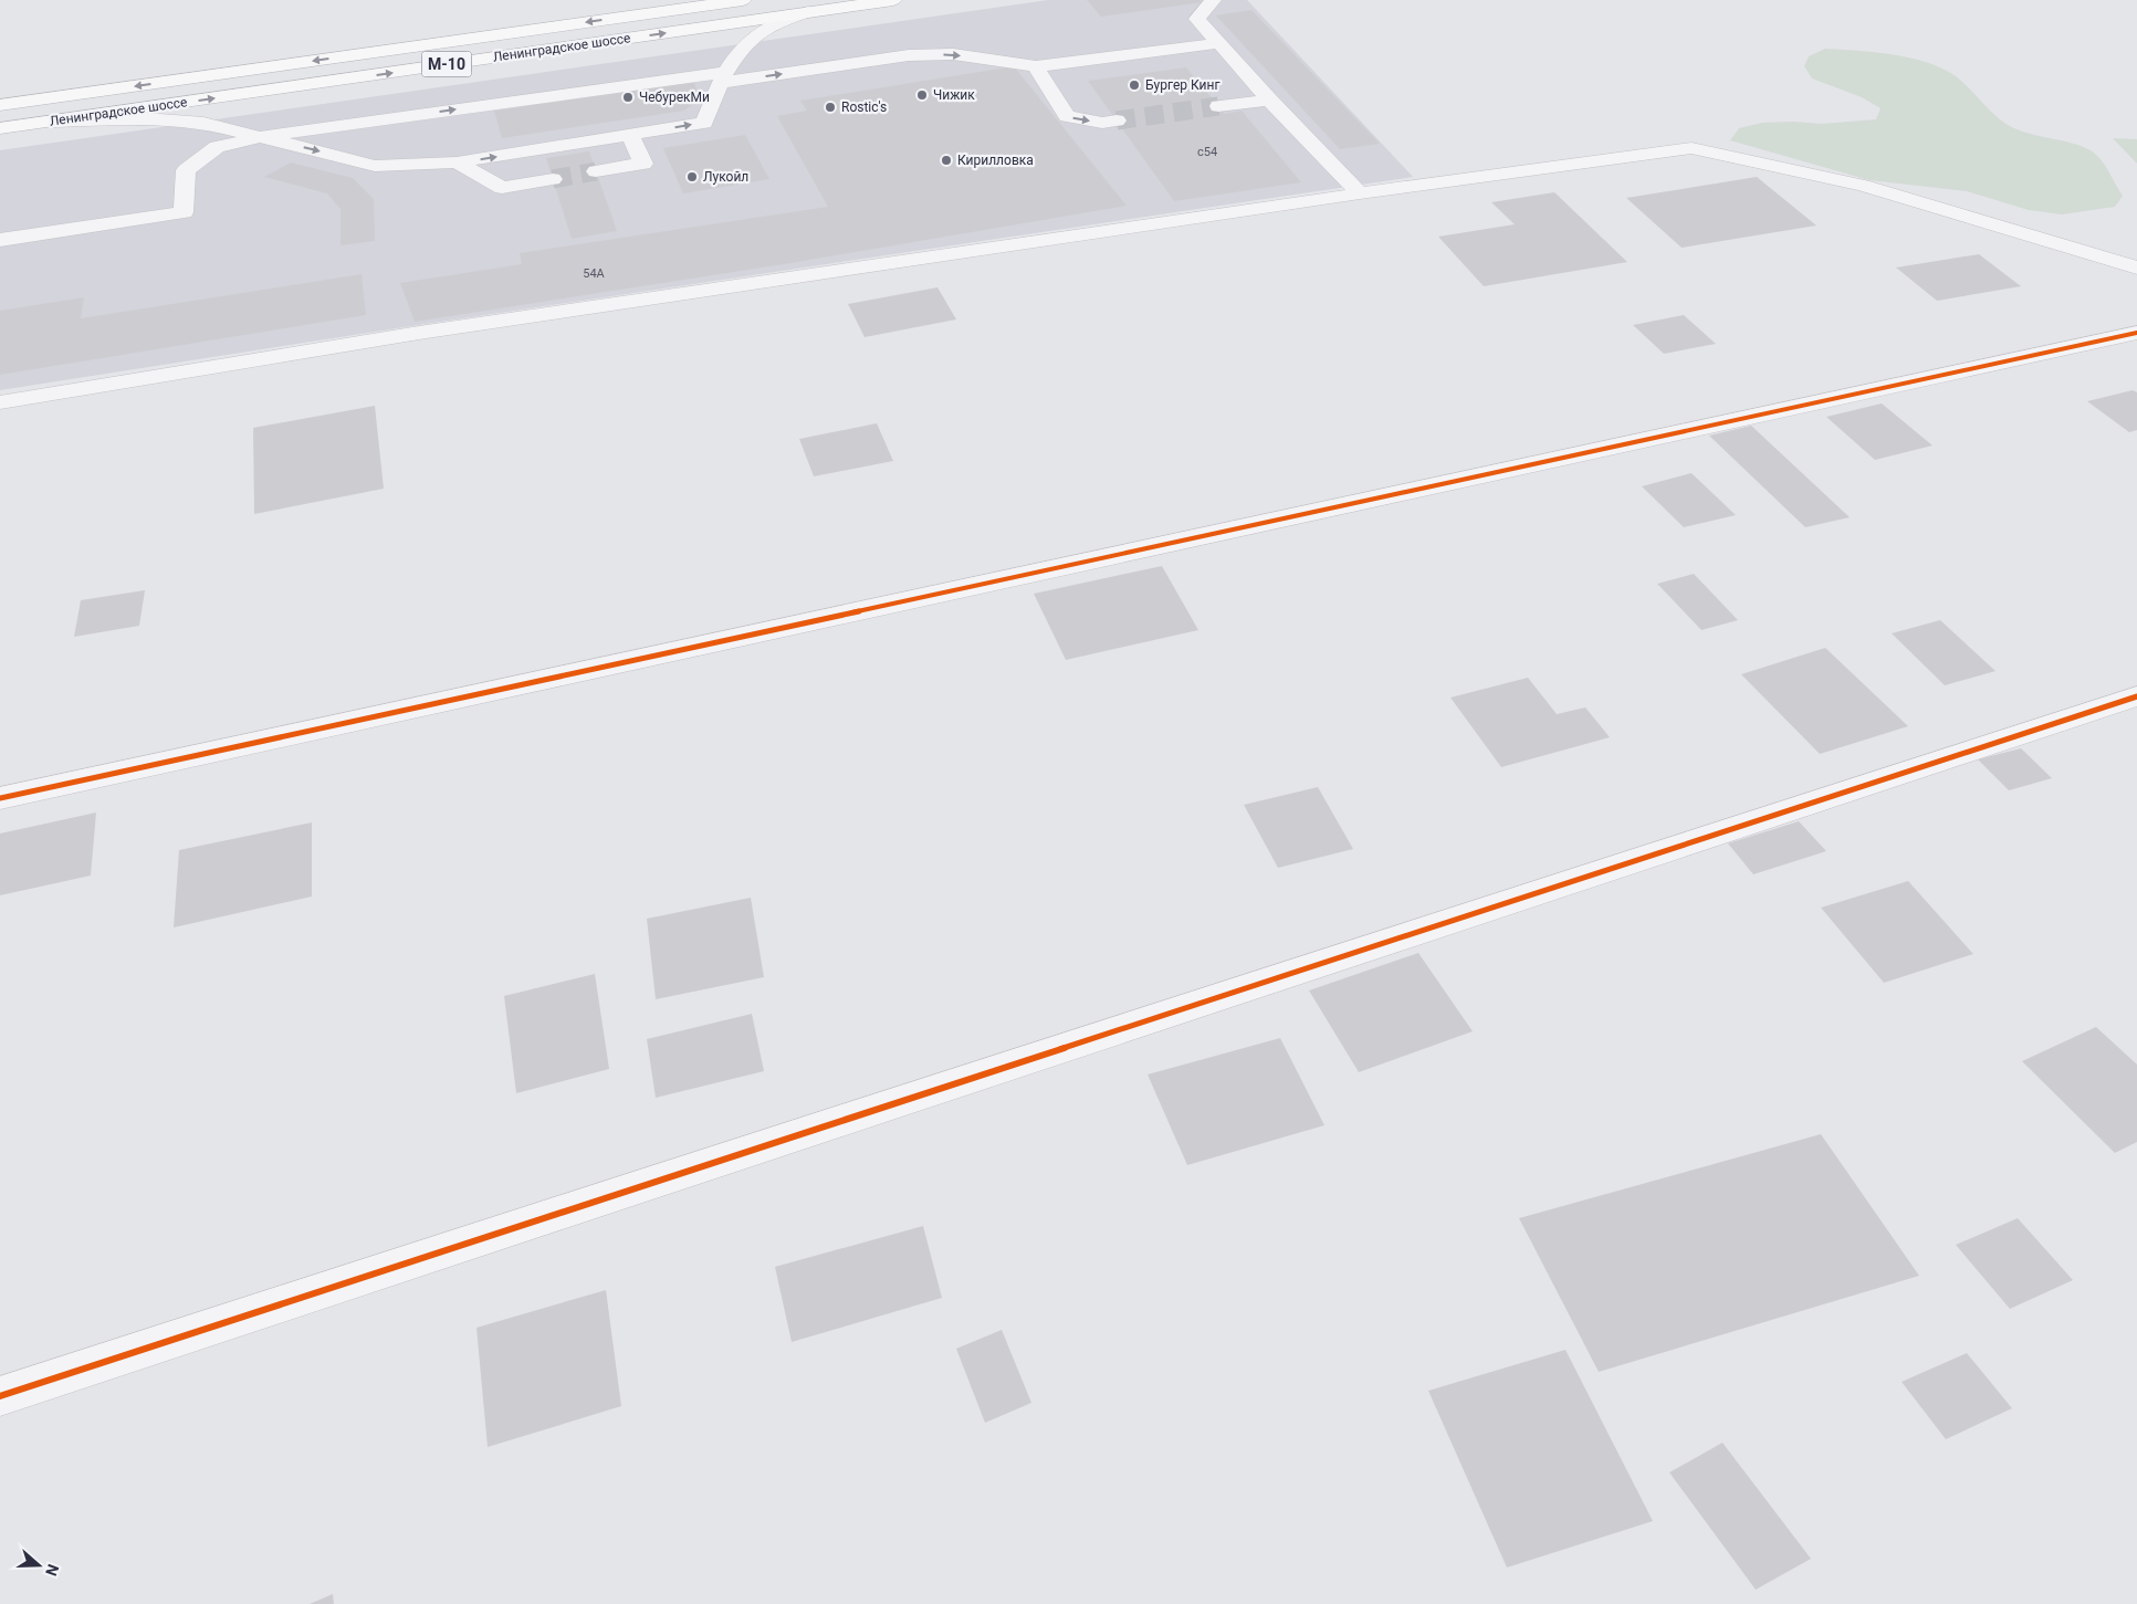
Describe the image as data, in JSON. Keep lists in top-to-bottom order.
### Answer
{
  "streets": {
    "highway": ["Ленинградское шоссе", "М-10"]
  },
  "places": [
    "Бургер Кинг",
    "Чижик",
    "ЧебурекМи",
    "Rostic's",
    "Кирилловка",
    "Лукойл"
  ],
  "house_numbers": ["с54", "54А"],
  "north": "right"
}
